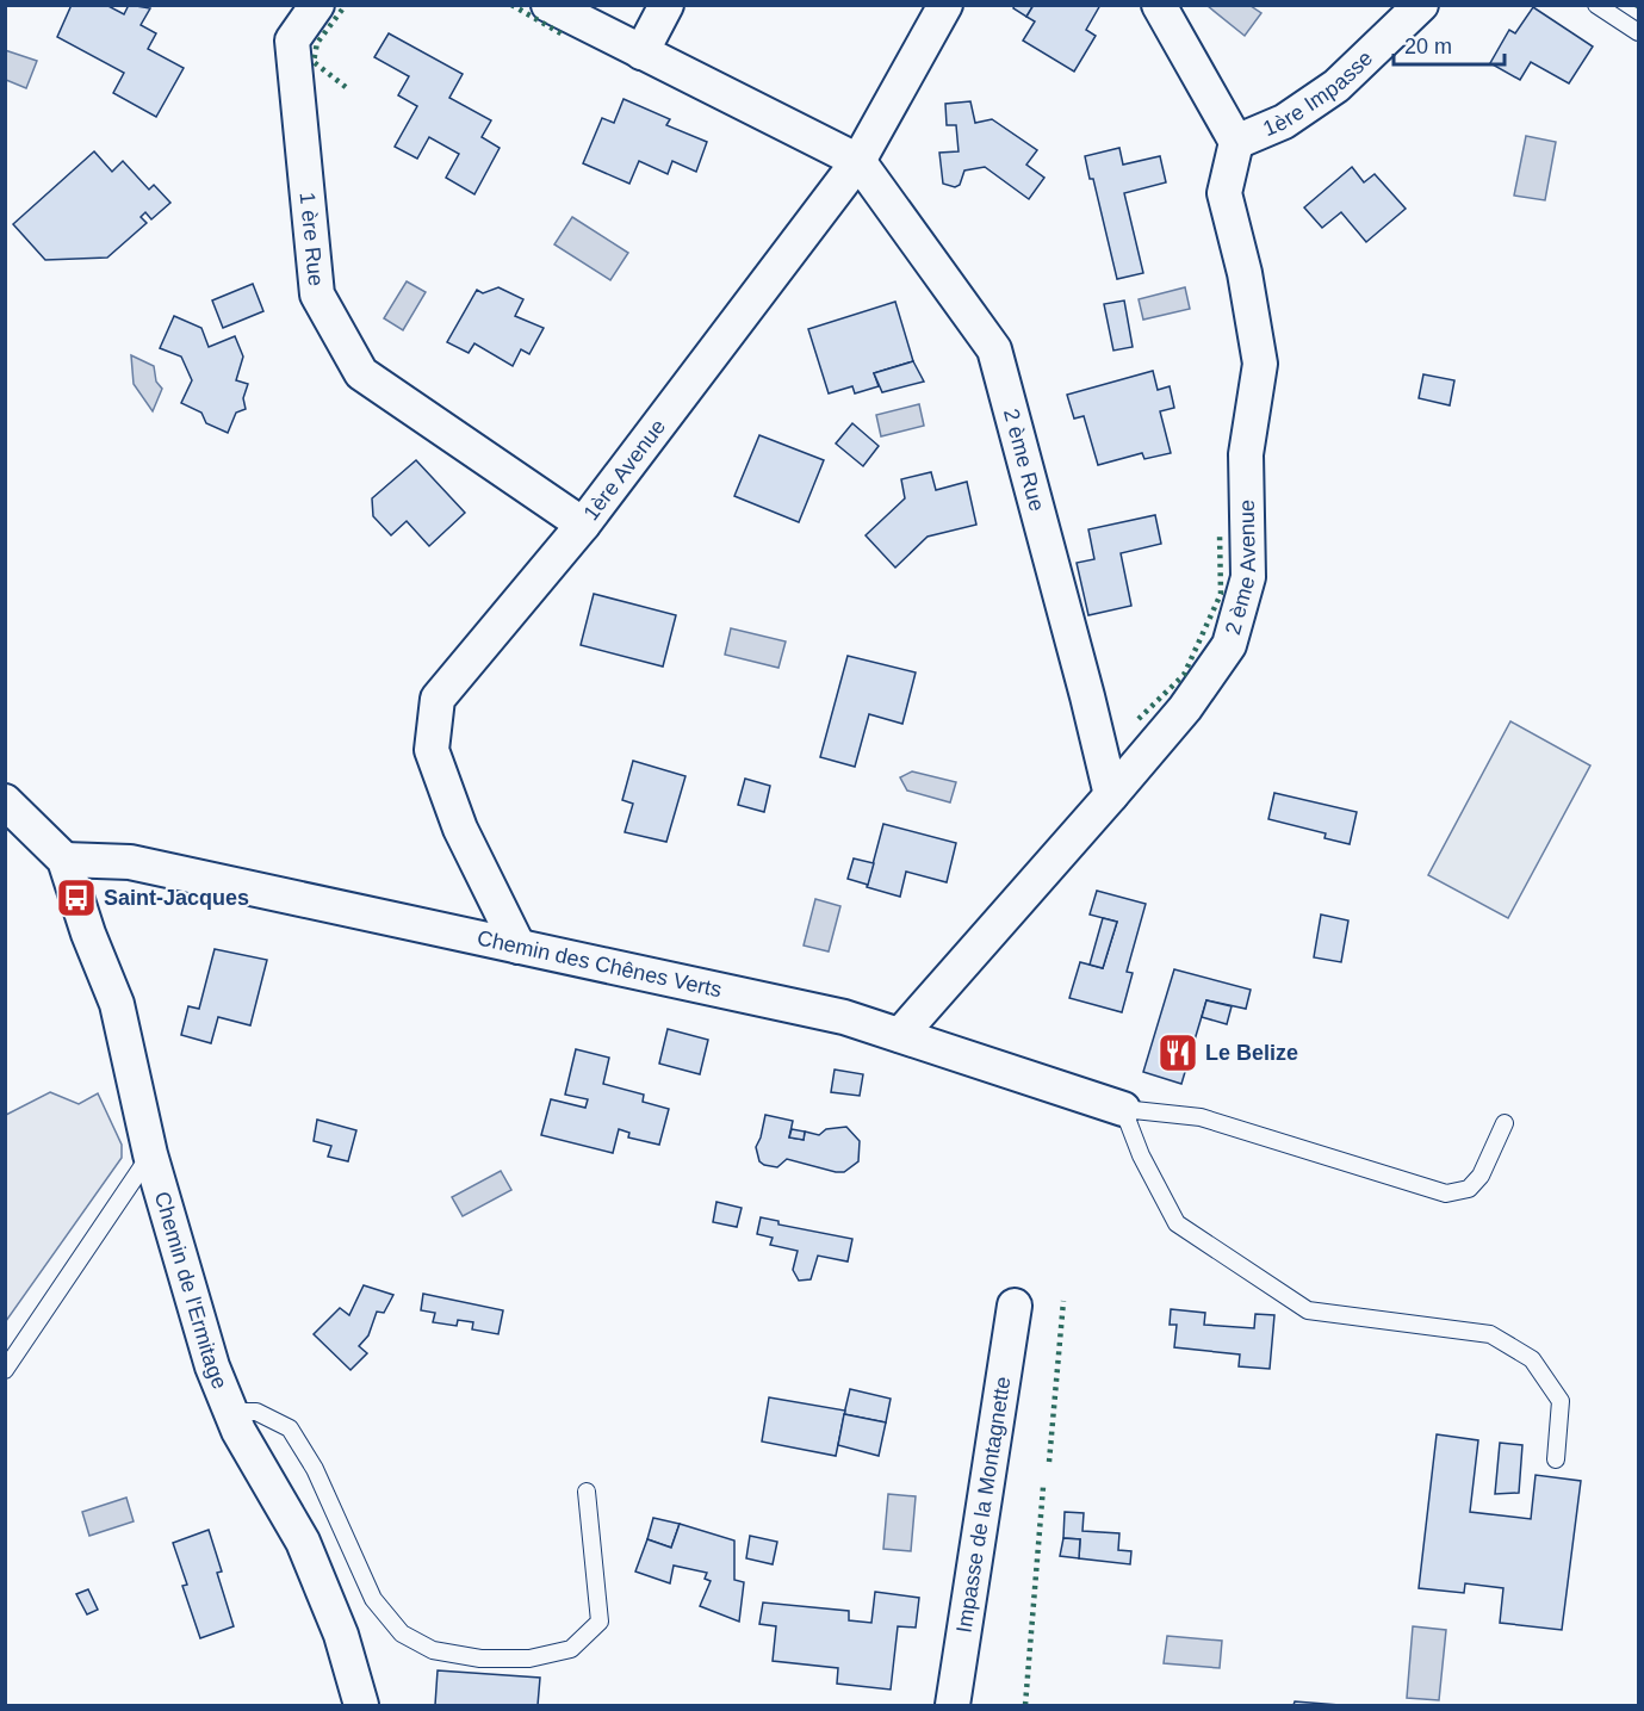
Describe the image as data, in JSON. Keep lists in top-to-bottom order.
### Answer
{
  "streets": {
    "street": [
      "1ère Impasse",
      "1 ère Rue",
      "2 ème Rue",
      "1ère Avenue",
      "2 ème Avenue",
      "Chemin des Chênes Verts",
      "Chemin de l'Ermitage",
      "Impasse de la Montagnette"
    ]
  },
  "crossings": [
    ["1ère Impasse", "2 ème Avenue"],
    ["1 ère Rue", "1ère Avenue"],
    ["2 ème Rue", "1ère Avenue"],
    ["2 ème Rue", "2 ème Avenue"],
    ["1ère Avenue", "Chemin des Chênes Verts"],
    ["2 ème Avenue", "Chemin des Chênes Verts"],
    ["Chemin des Chênes Verts", "Chemin de l'Ermitage"]
  ],
  "places": {
    "bus stop": ["Saint-Jacques"],
    "restaurant": ["Le Belize"]
  },
  "scale_bar": "20 m"
}
